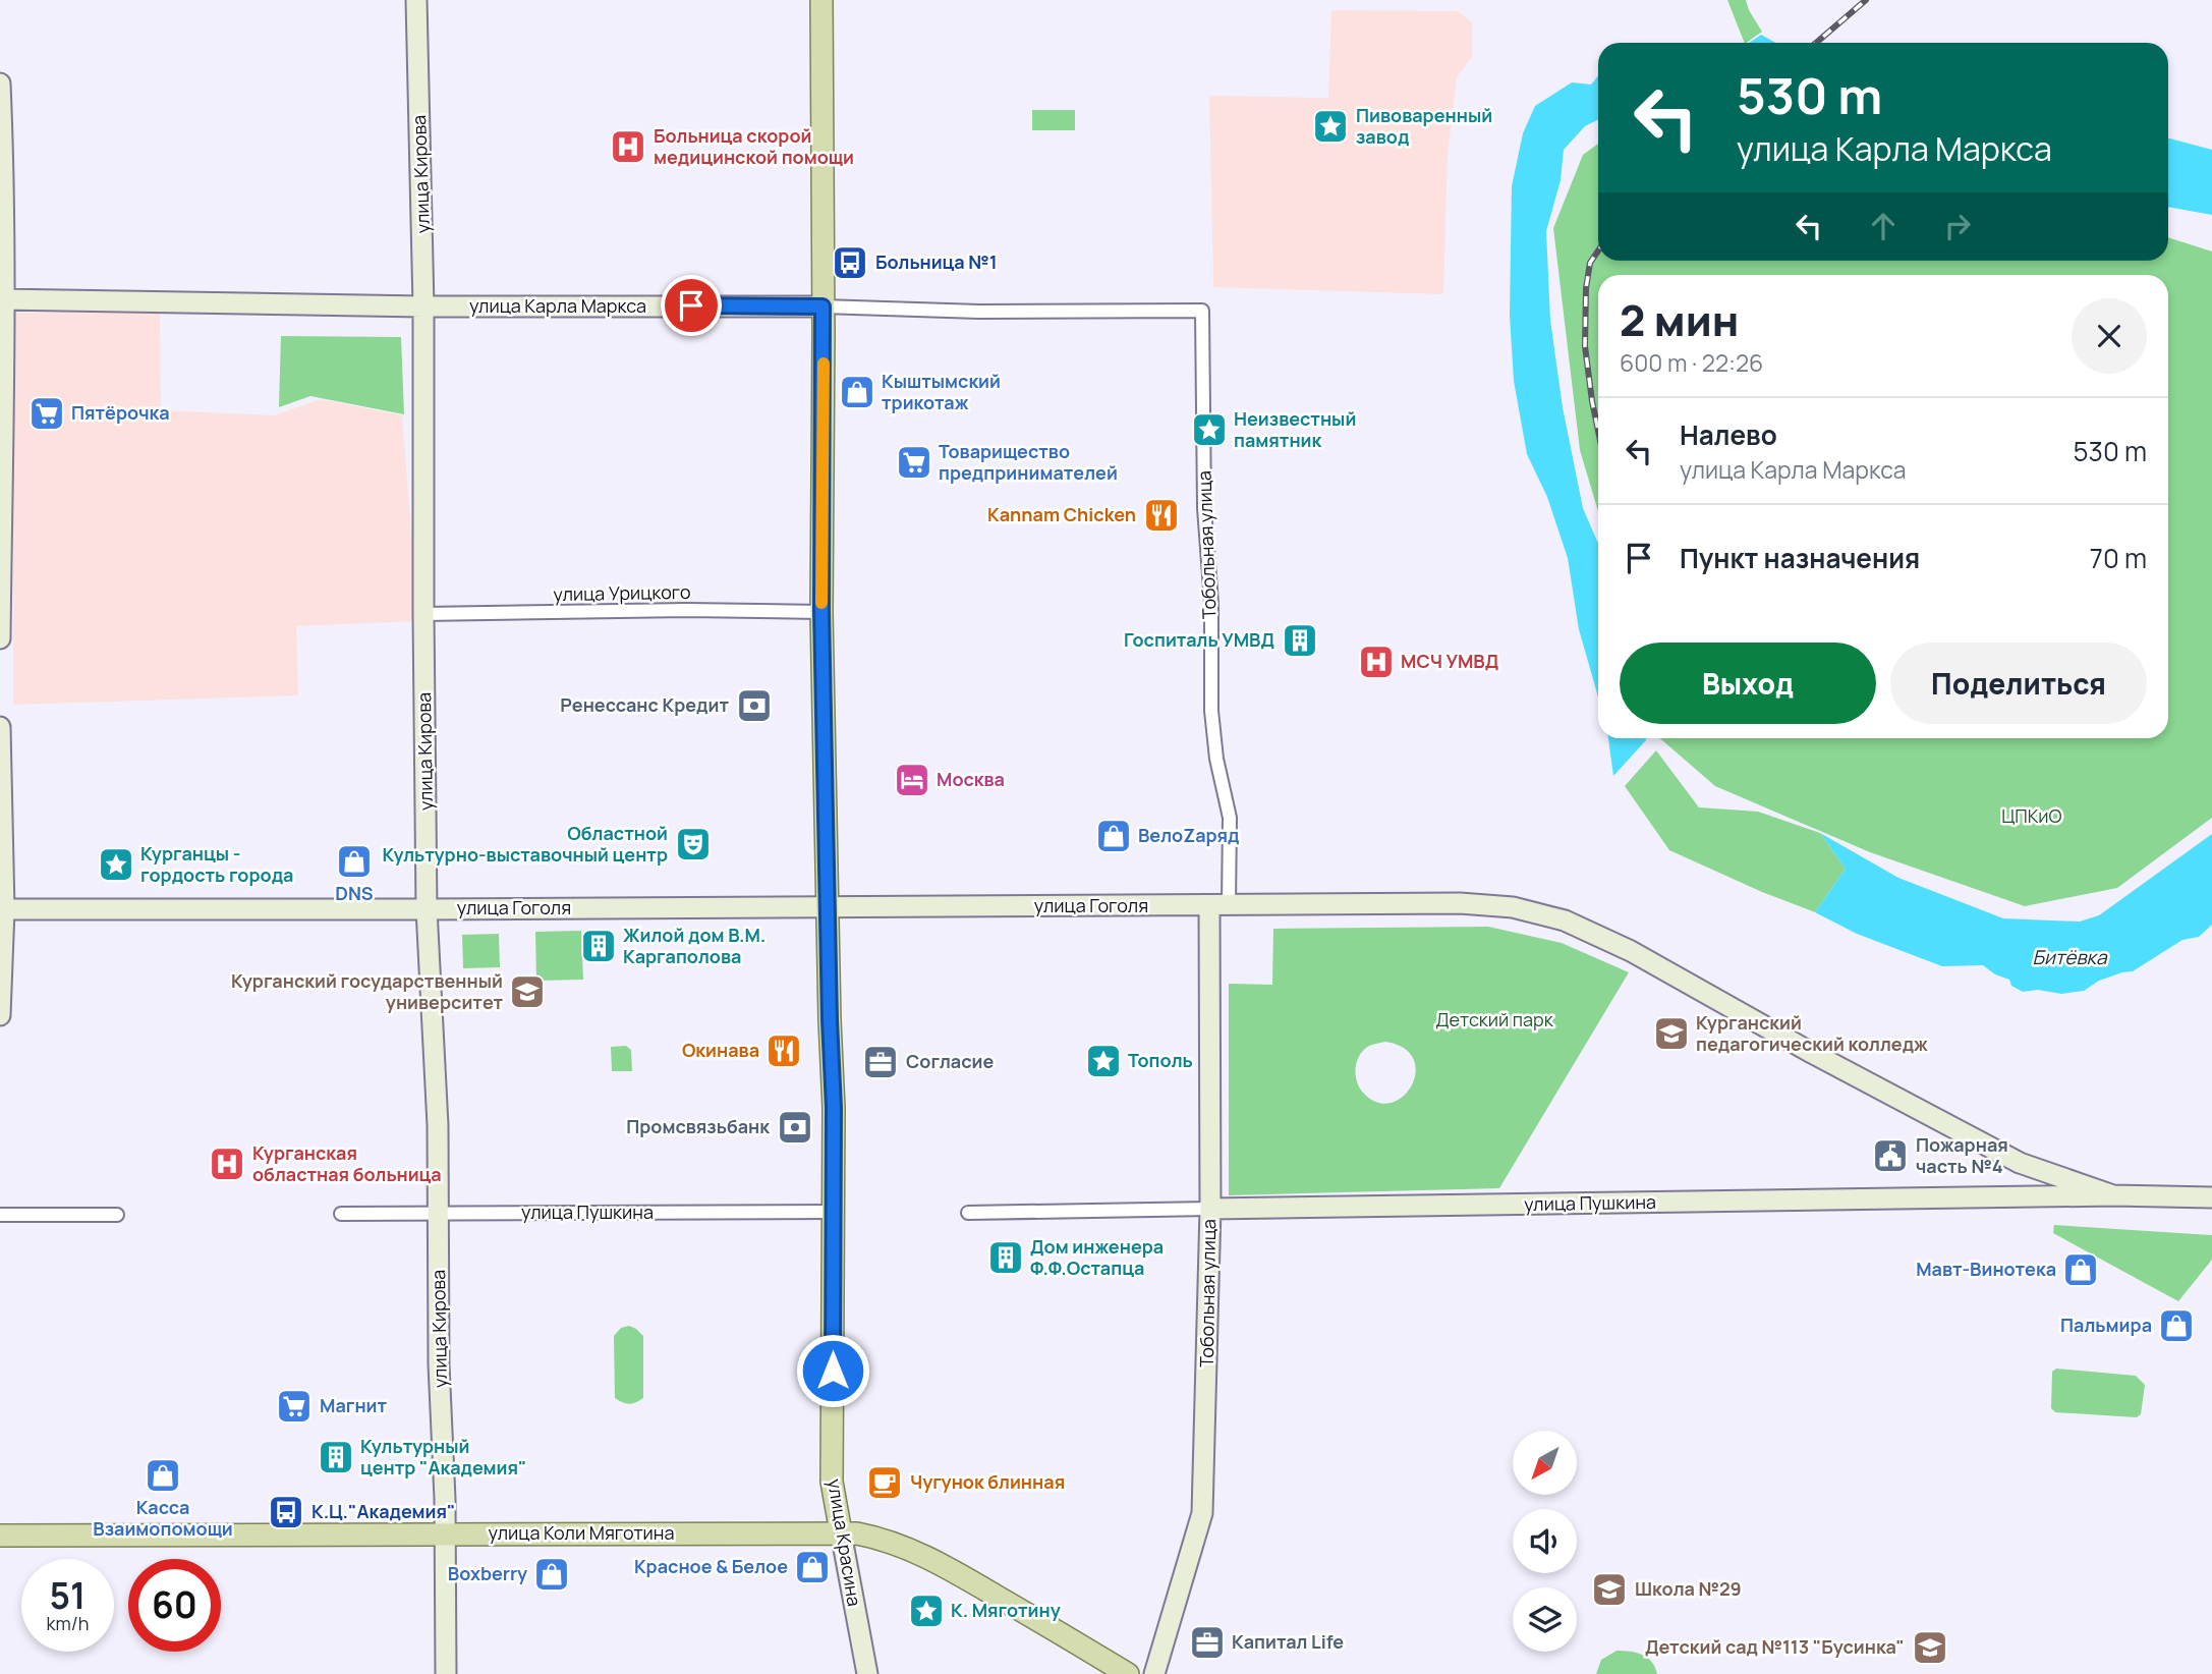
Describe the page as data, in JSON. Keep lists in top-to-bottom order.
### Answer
{
  "streets": {
    "main road": ["улица Коли Мяготина", "улица Красина"],
    "street": [
      "улица Кирова",
      "улица Карла Маркса",
      "Тобольная улица",
      "улица Урицкого",
      "улица Гоголя",
      "улица Пушкина"
    ]
  },
  "crossings": [
    ["улица Кирова", "улица Карла Маркса"],
    ["улица Кирова", "улица Урицкого"],
    ["улица Кирова", "улица Гоголя"],
    ["улица Кирова", "улица Пушкина"],
    ["улица Кирова", "улица Коли Мяготина"],
    ["улица Карла Маркса", "Тобольная улица"],
    ["улица Карла Маркса", "улица Красина"],
    ["Тобольная улица", "улица Гоголя"],
    ["Тобольная улица", "улица Пушкина"],
    ["улица Урицкого", "улица Красина"],
    ["улица Гоголя", "улица Пушкина"],
    ["улица Гоголя", "улица Красина"],
    ["улица Пушкина", "улица Красина"],
    ["улица Коли Мяготина", "улица Красина"]
  ],
  "water": ["Битёвка"],
  "parks": ["ЦПКиО", "Детский парк"],
  "places": {
    "place": [
      "Пивоваренный завод",
      "Неизвестный памятник",
      "Курганцы - гордость города",
      "Тополь",
      "К. Мяготину"
    ],
    "hospital": ["Больница скорой медицинской помощи", "МСЧ УМВД", "Курганская областная больница"],
    "bus stop": ["Больница №1", "К.Ц.\"Академия\""],
    "shop": [
      "Кыштымский трикотаж",
      "ВелоZаряд",
      "DNS",
      "Мавт-Винотека",
      "Пальмира",
      "Касса Взаимопомощи",
      "Красное & Белое",
      "Boxberry"
    ],
    "supermarket": ["Пятёрочка", "Товарищество предпринимателей", "Магнит"],
    "restaurant": ["Kannam Chicken", "Окинава"],
    "building": [
      "Госпиталь УМВД",
      "Жилой дом В.М. Каргаполова",
      "Дом инженера Ф.Ф.Остапца",
      "Культурный центр \"Академия\""
    ],
    "bank": ["Ренессанс Кредит", "Промсвязьбанк"],
    "hotel": ["Москва"],
    "theatre": ["Областной Культурно-выставочный центр"],
    "school or university": [
      "Курганский государственный университет",
      "Курганский педагогический колледж",
      "Школа №29",
      "Детский сад №113 \"Бусинка\""
    ],
    "office": ["Согласие", "Капитал Life"],
    "public building": ["Пожарная часть №4"],
    "cafe": ["Чугунок блинная"]
  },
  "north": "bottom left",
  "page": {
    "turn": ["530 m", "улица Карла Маркса"],
    "heading": ["2 мин", "600 m · 22:26"],
    "list": [
      {
        "name": "Налево",
        "note": "улица Карла Маркса",
        "value": "530 m"
      },
      {
        "name": "Пункт назначения",
        "value": "70 m"
      }
    ],
    "buttons": ["Выход", "Поделиться"],
    "speed": "51 km/h",
    "limit": "60"
  }
}
